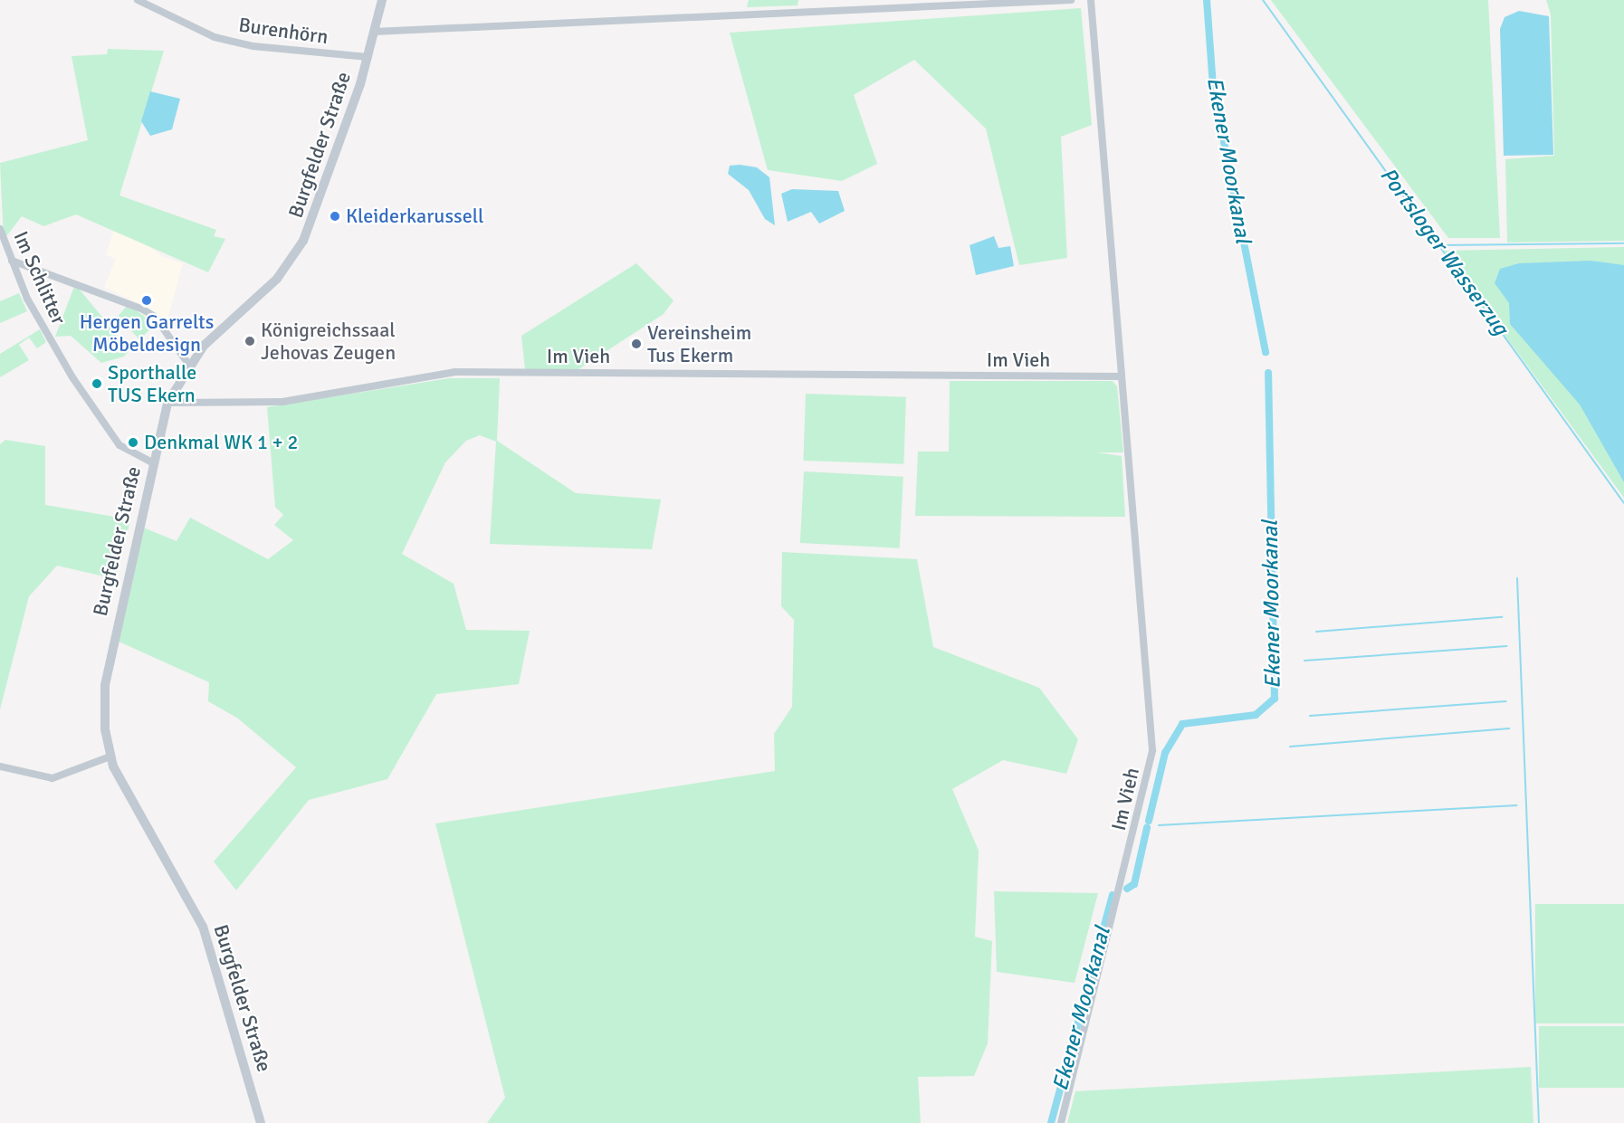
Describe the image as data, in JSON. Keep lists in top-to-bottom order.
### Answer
{
  "streets": {
    "street": [
      "Burenhörn",
      "Burgfelder Straße",
      "Im Schlitter",
      "Im Vieh"
    ]
  },
  "crossings": [
    ["Burenhörn", "Burgfelder Straße"],
    ["Burgfelder Straße", "Im Schlitter"],
    ["Burgfelder Straße", "Im Vieh"]
  ],
  "water": ["Ekener Moorkanal", "Portsloger Wasserzug"],
  "places": [
    "Kleiderkarussell",
    "Hergen Garrelts Möbeldesign",
    "Königreichssaal Jehovas Zeugen",
    "Vereinsheim Tus Ekerm",
    "Sporthalle TUS Ekern",
    "Denkmal WK 1 + 2"
  ]
}
